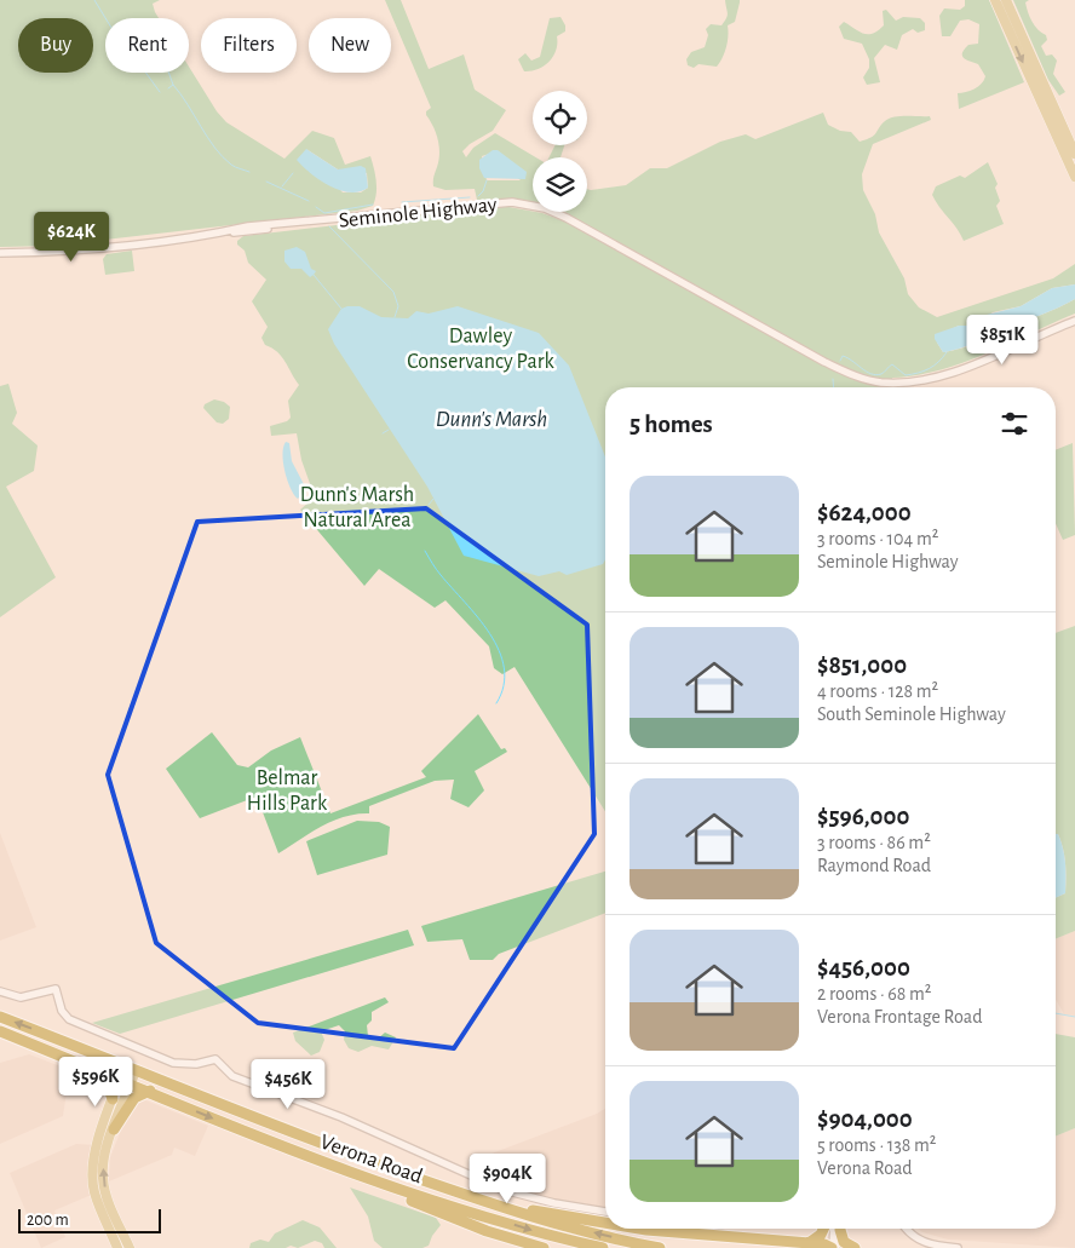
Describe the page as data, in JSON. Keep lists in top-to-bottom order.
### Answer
{
  "streets": {
    "highway": ["Verona Road"],
    "street": ["Seminole Highway"]
  },
  "water": ["Dunn's Marsh"],
  "parks": ["Dawley Conservancy Park", "Dunn's Marsh Natural Area", "Belmar Hills Park"],
  "scale_bar": "200 m",
  "page": {
    "chip": [
      "Buy",
      "Rent",
      "Filters",
      "New"
    ],
    "price": [
      "$624K",
      "$851K",
      "$596K",
      "$456K",
      "$904K"
    ],
    "heading": "5 homes",
    "list": [
      {
        "name": "$624,000",
        "note": "3 rooms · 104 m² · Seminole Highway"
      },
      {
        "name": "$851,000",
        "note": "4 rooms · 128 m² · South Seminole Highway"
      },
      {
        "name": "$596,000",
        "note": "3 rooms · 86 m² · Raymond Road"
      },
      {
        "name": "$456,000",
        "note": "2 rooms · 68 m² · Verona Frontage Road"
      },
      {
        "name": "$904,000",
        "note": "5 rooms · 138 m² · Verona Road"
      }
    ],
    "scale": "200 m"
  }
}
